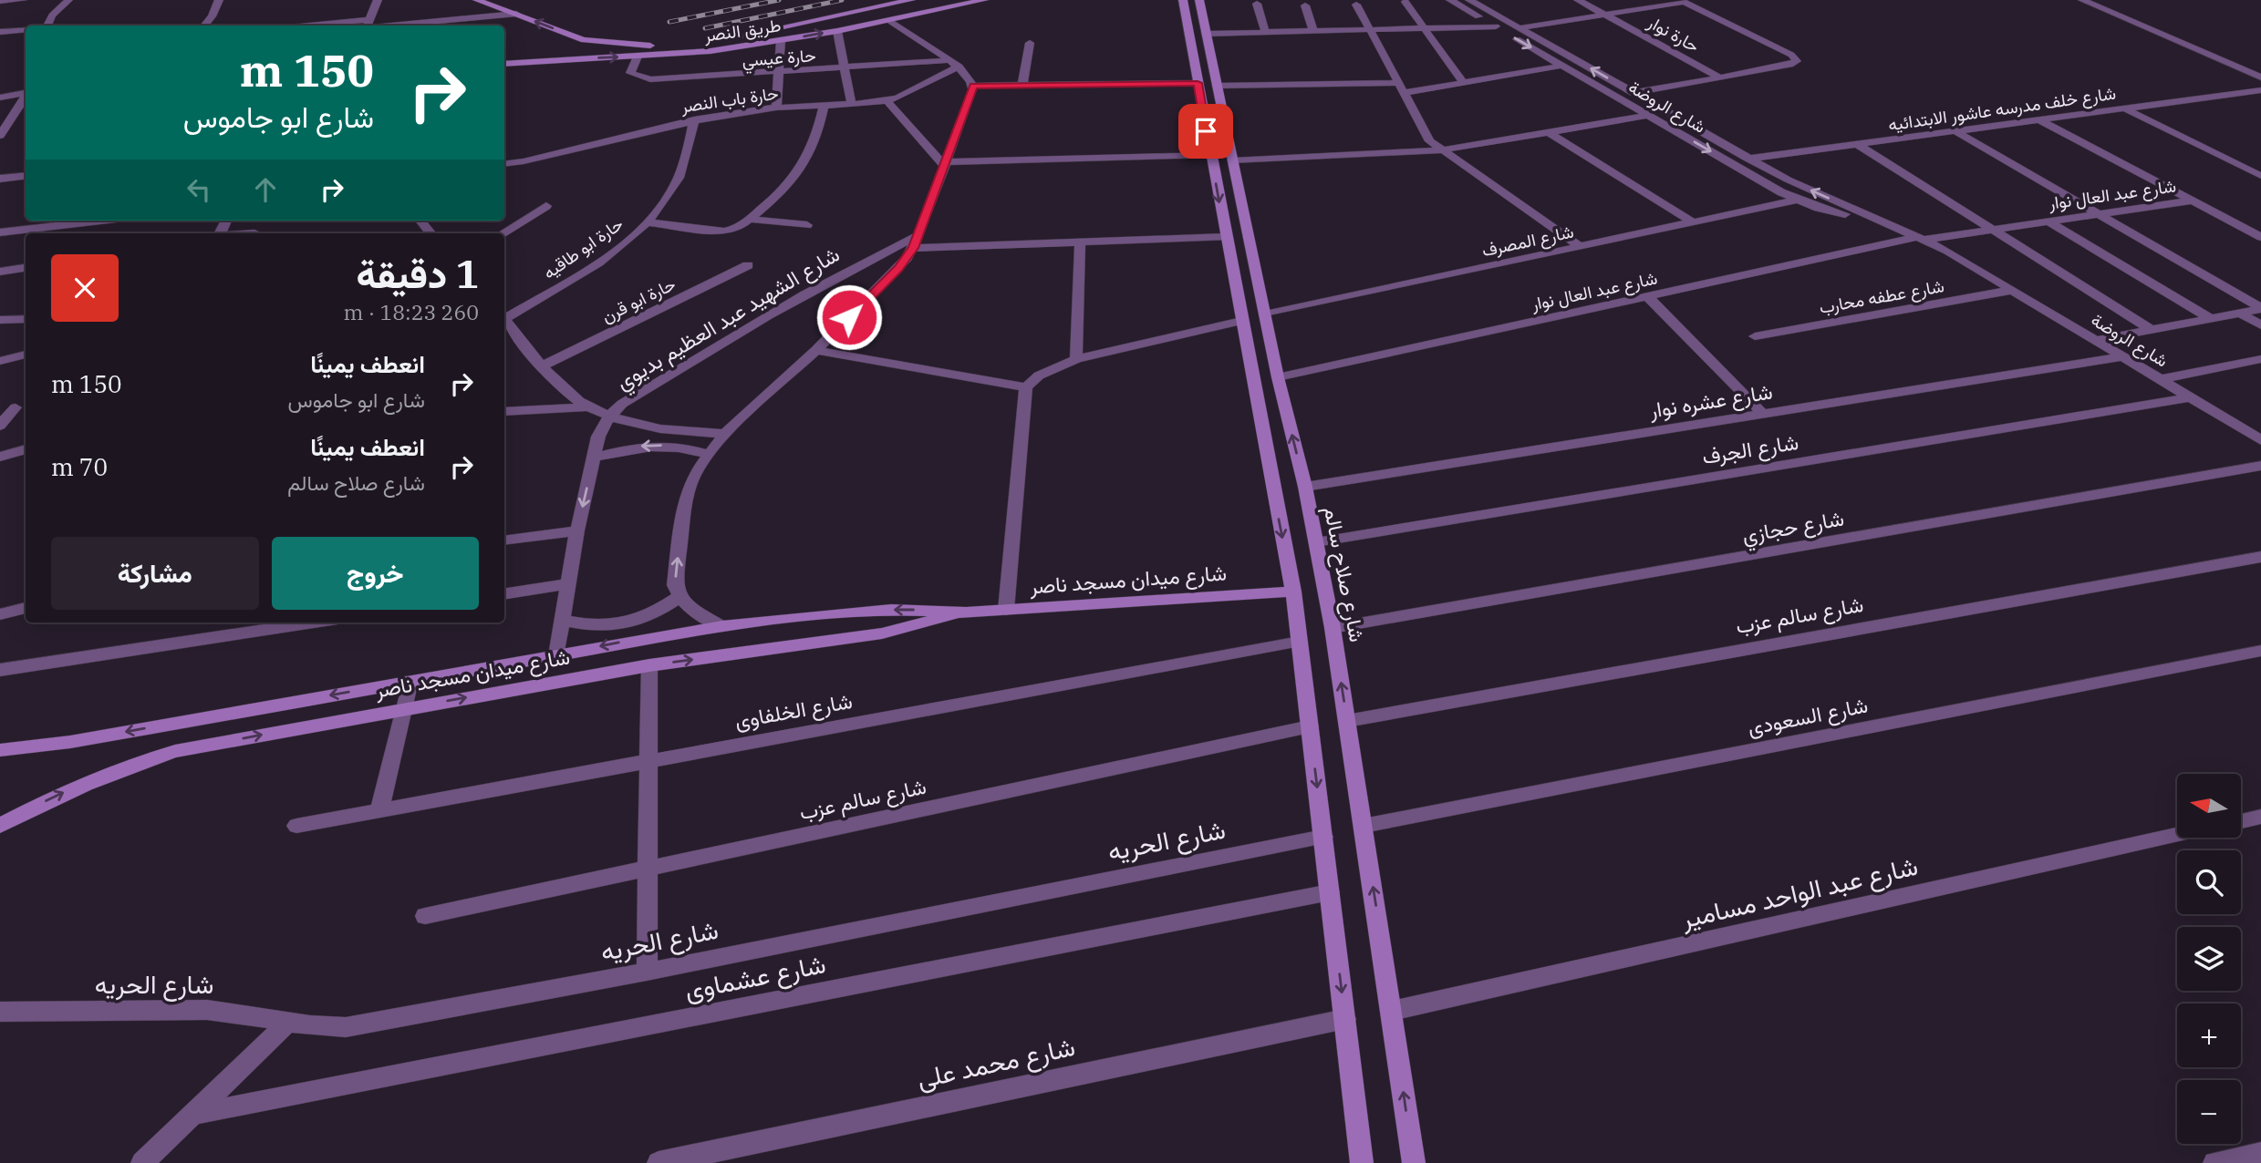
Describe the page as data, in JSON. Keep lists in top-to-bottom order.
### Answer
{
  "streets": {
    "main road": ["طريق النصر", "شارع صلاح سالم", "شارع ميدان مسجد ناصر"],
    "street": [
      "حارة نوار",
      "حارة عيسي",
      "حارة باب النصر",
      "شارع الروضة",
      "شارع خلف مدرسه عاشور الابتدائيه",
      "شارع عبد العال نوار",
      "شارع المصرف",
      "حارة ابو طاقيه",
      "شارع عطفه محارب",
      "حارة ابو قرن",
      "شارع الشهيد عبد العظيم بديوي",
      "شارع عشره نوار",
      "شارع الجرف",
      "شارع حجازي",
      "شارع سالم عزب",
      "شارع الخلفاوى",
      "شارع السعودى",
      "شارع الحريه",
      "شارع عبد الواحد مسامير",
      "شارع عشماوى",
      "شارع محمد على"
    ]
  },
  "crossings": [
    ["طريق النصر", "حارة عيسي"],
    ["حارة عيسي", "حارة باب النصر"],
    ["حارة باب النصر", "حارة ابو طاقيه"],
    ["شارع الروضة", "شارع خلف مدرسه عاشور الابتدائيه"],
    ["شارع الروضة", "شارع عبد العال نوار"],
    ["شارع الروضة", "شارع المصرف"],
    ["شارع الروضة", "شارع عطفه محارب"],
    ["شارع الروضة", "شارع عشره نوار"],
    ["شارع الروضة", "شارع الجرف"],
    ["شارع عبد العال نوار", "شارع صلاح سالم"],
    ["شارع المصرف", "شارع صلاح سالم"],
    ["شارع الشهيد عبد العظيم بديوي", "شارع ميدان مسجد ناصر"],
    ["شارع عشره نوار", "شارع صلاح سالم"],
    ["شارع الجرف", "شارع صلاح سالم"],
    ["شارع حجازي", "شارع صلاح سالم"],
    ["شارع صلاح سالم", "شارع سالم عزب"],
    ["شارع صلاح سالم", "شارع السعودى"],
    ["شارع صلاح سالم", "شارع عبد الواحد مسامير"]
  ],
  "north": "left",
  "page": {
    "turn": ["150 m", "شارع ابو جاموس"],
    "heading": ["1 دقيقة", "260 m · 18:23"],
    "list": [
      {
        "name": "انعطف يمينًا",
        "note": "شارع ابو جاموس",
        "value": "150 m"
      },
      {
        "name": "انعطف يمينًا",
        "note": "شارع صلاح سالم",
        "value": "70 m"
      }
    ],
    "buttons": ["خروج", "مشاركة"],
    "map_buttons": ["+", "−"]
  }
}
